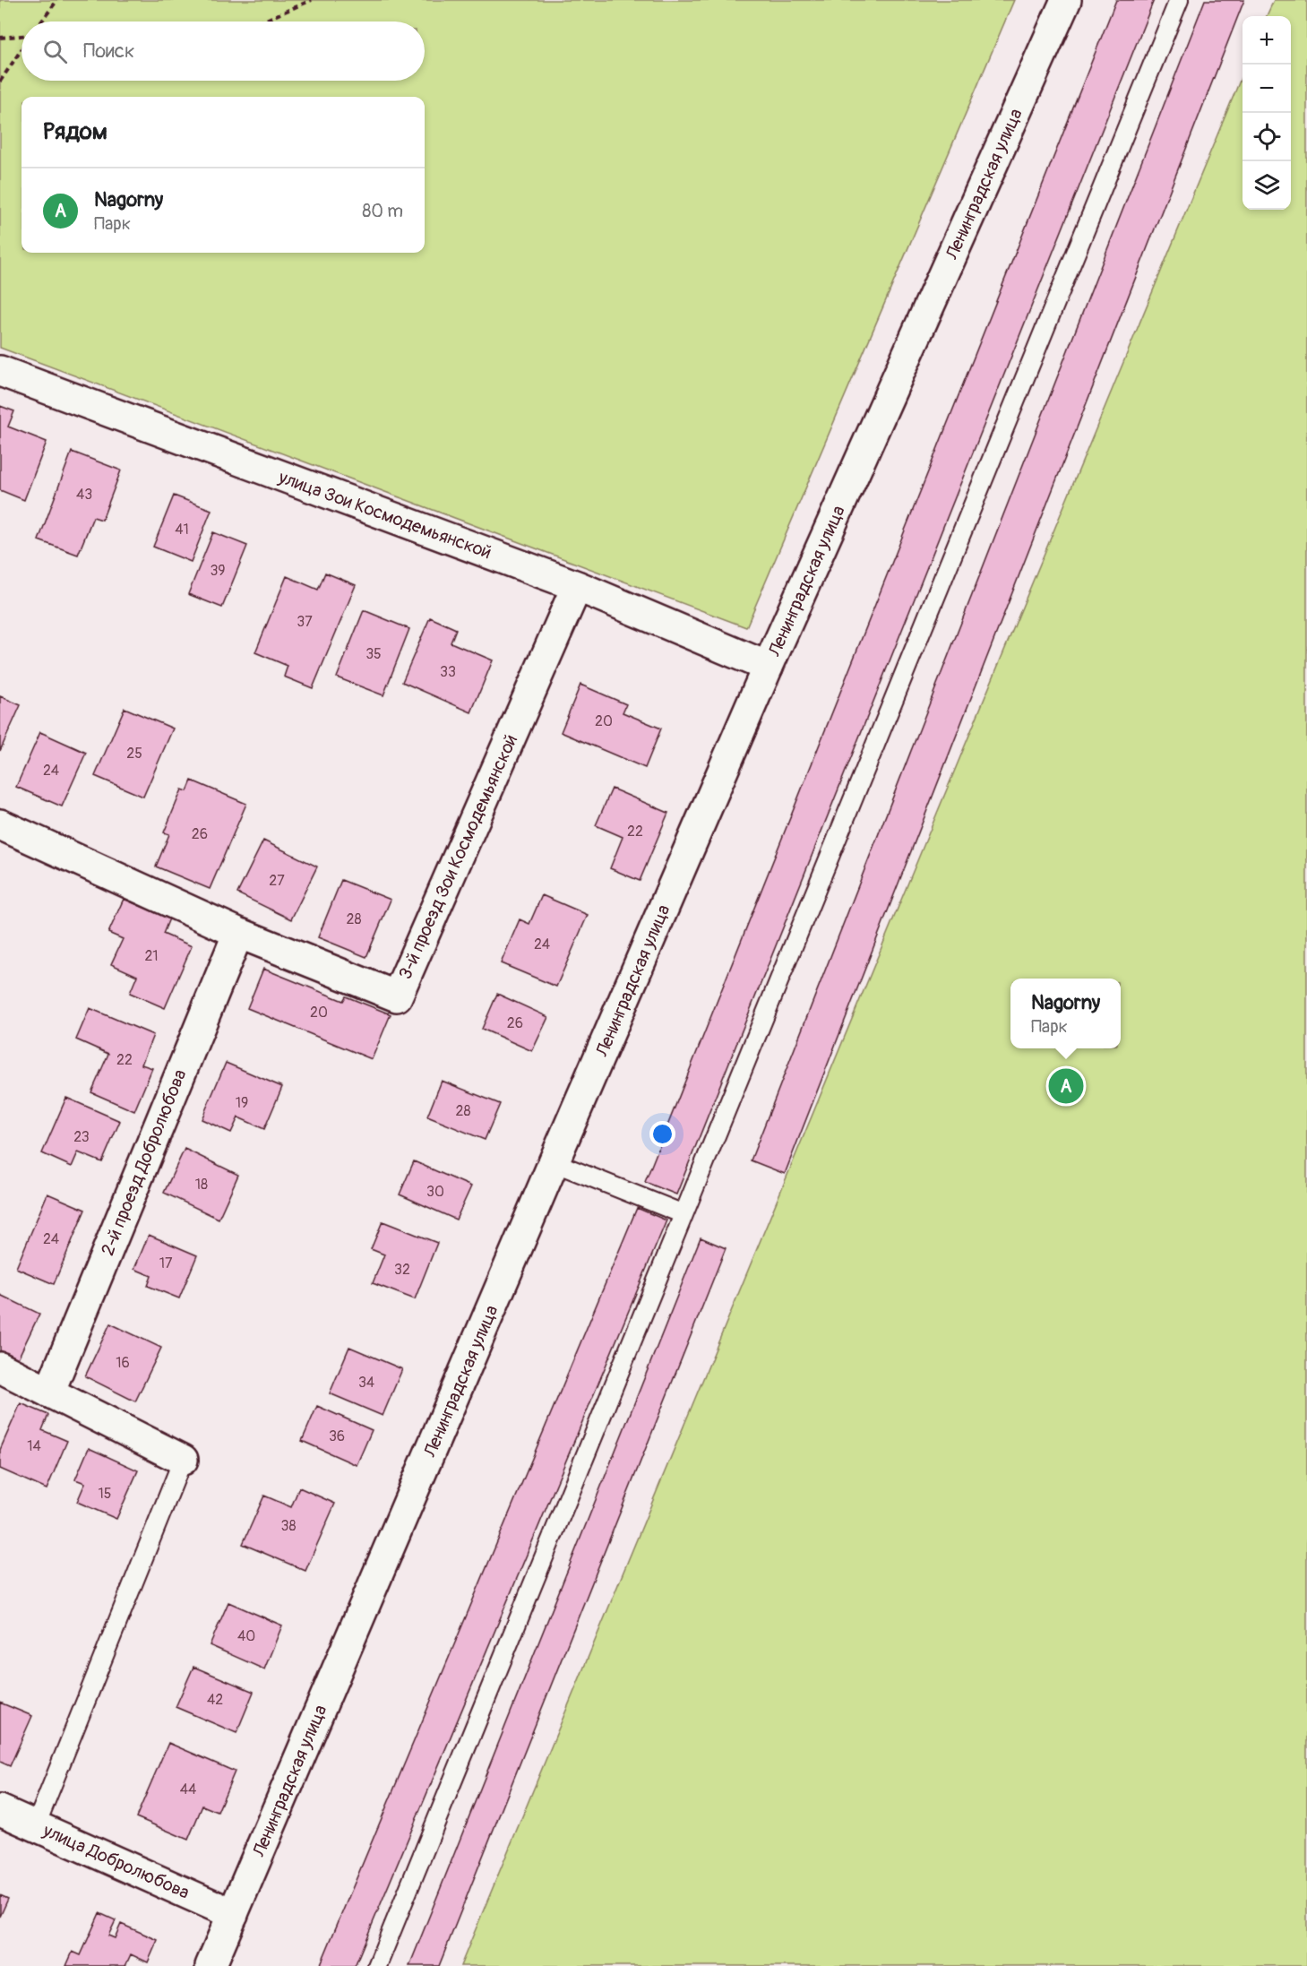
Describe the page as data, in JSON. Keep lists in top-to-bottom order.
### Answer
{
  "streets": {
    "street": [
      "Ленинградская улица",
      "улица Зои Космодемьянской",
      "3-й проезд Зои Космодемьянской",
      "2-й проезд Добролюбова",
      "улица Добролюбова"
    ]
  },
  "crossings": [
    ["Ленинградская улица", "улица Зои Космодемьянской"],
    ["Ленинградская улица", "улица Добролюбова"],
    ["улица Зои Космодемьянской", "3-й проезд Зои Космодемьянской"],
    ["3-й проезд Зои Космодемьянской", "2-й проезд Добролюбова"]
  ],
  "house_numbers": [
    "43",
    "41",
    "39",
    "37",
    "35",
    "33",
    "20",
    "25",
    "24",
    "22",
    "26",
    "27",
    "28",
    "24",
    "21",
    "20",
    "26",
    "22",
    "19",
    "28",
    "23",
    "18",
    "30",
    "24",
    "17",
    "32",
    "16",
    "34",
    "36",
    "14",
    "15",
    "38",
    "40",
    "42",
    "44"
  ],
  "page": {
    "map_buttons": ["+", "−"],
    "search": "Поиск",
    "heading": "Рядом",
    "list": [
      {
        "mark": "A",
        "name": "Nagorny",
        "note": "Парк",
        "value": "80 m"
      }
    ],
    "popup": ["Nagorny", "Парк"],
    "pins": "A"
  }
}
